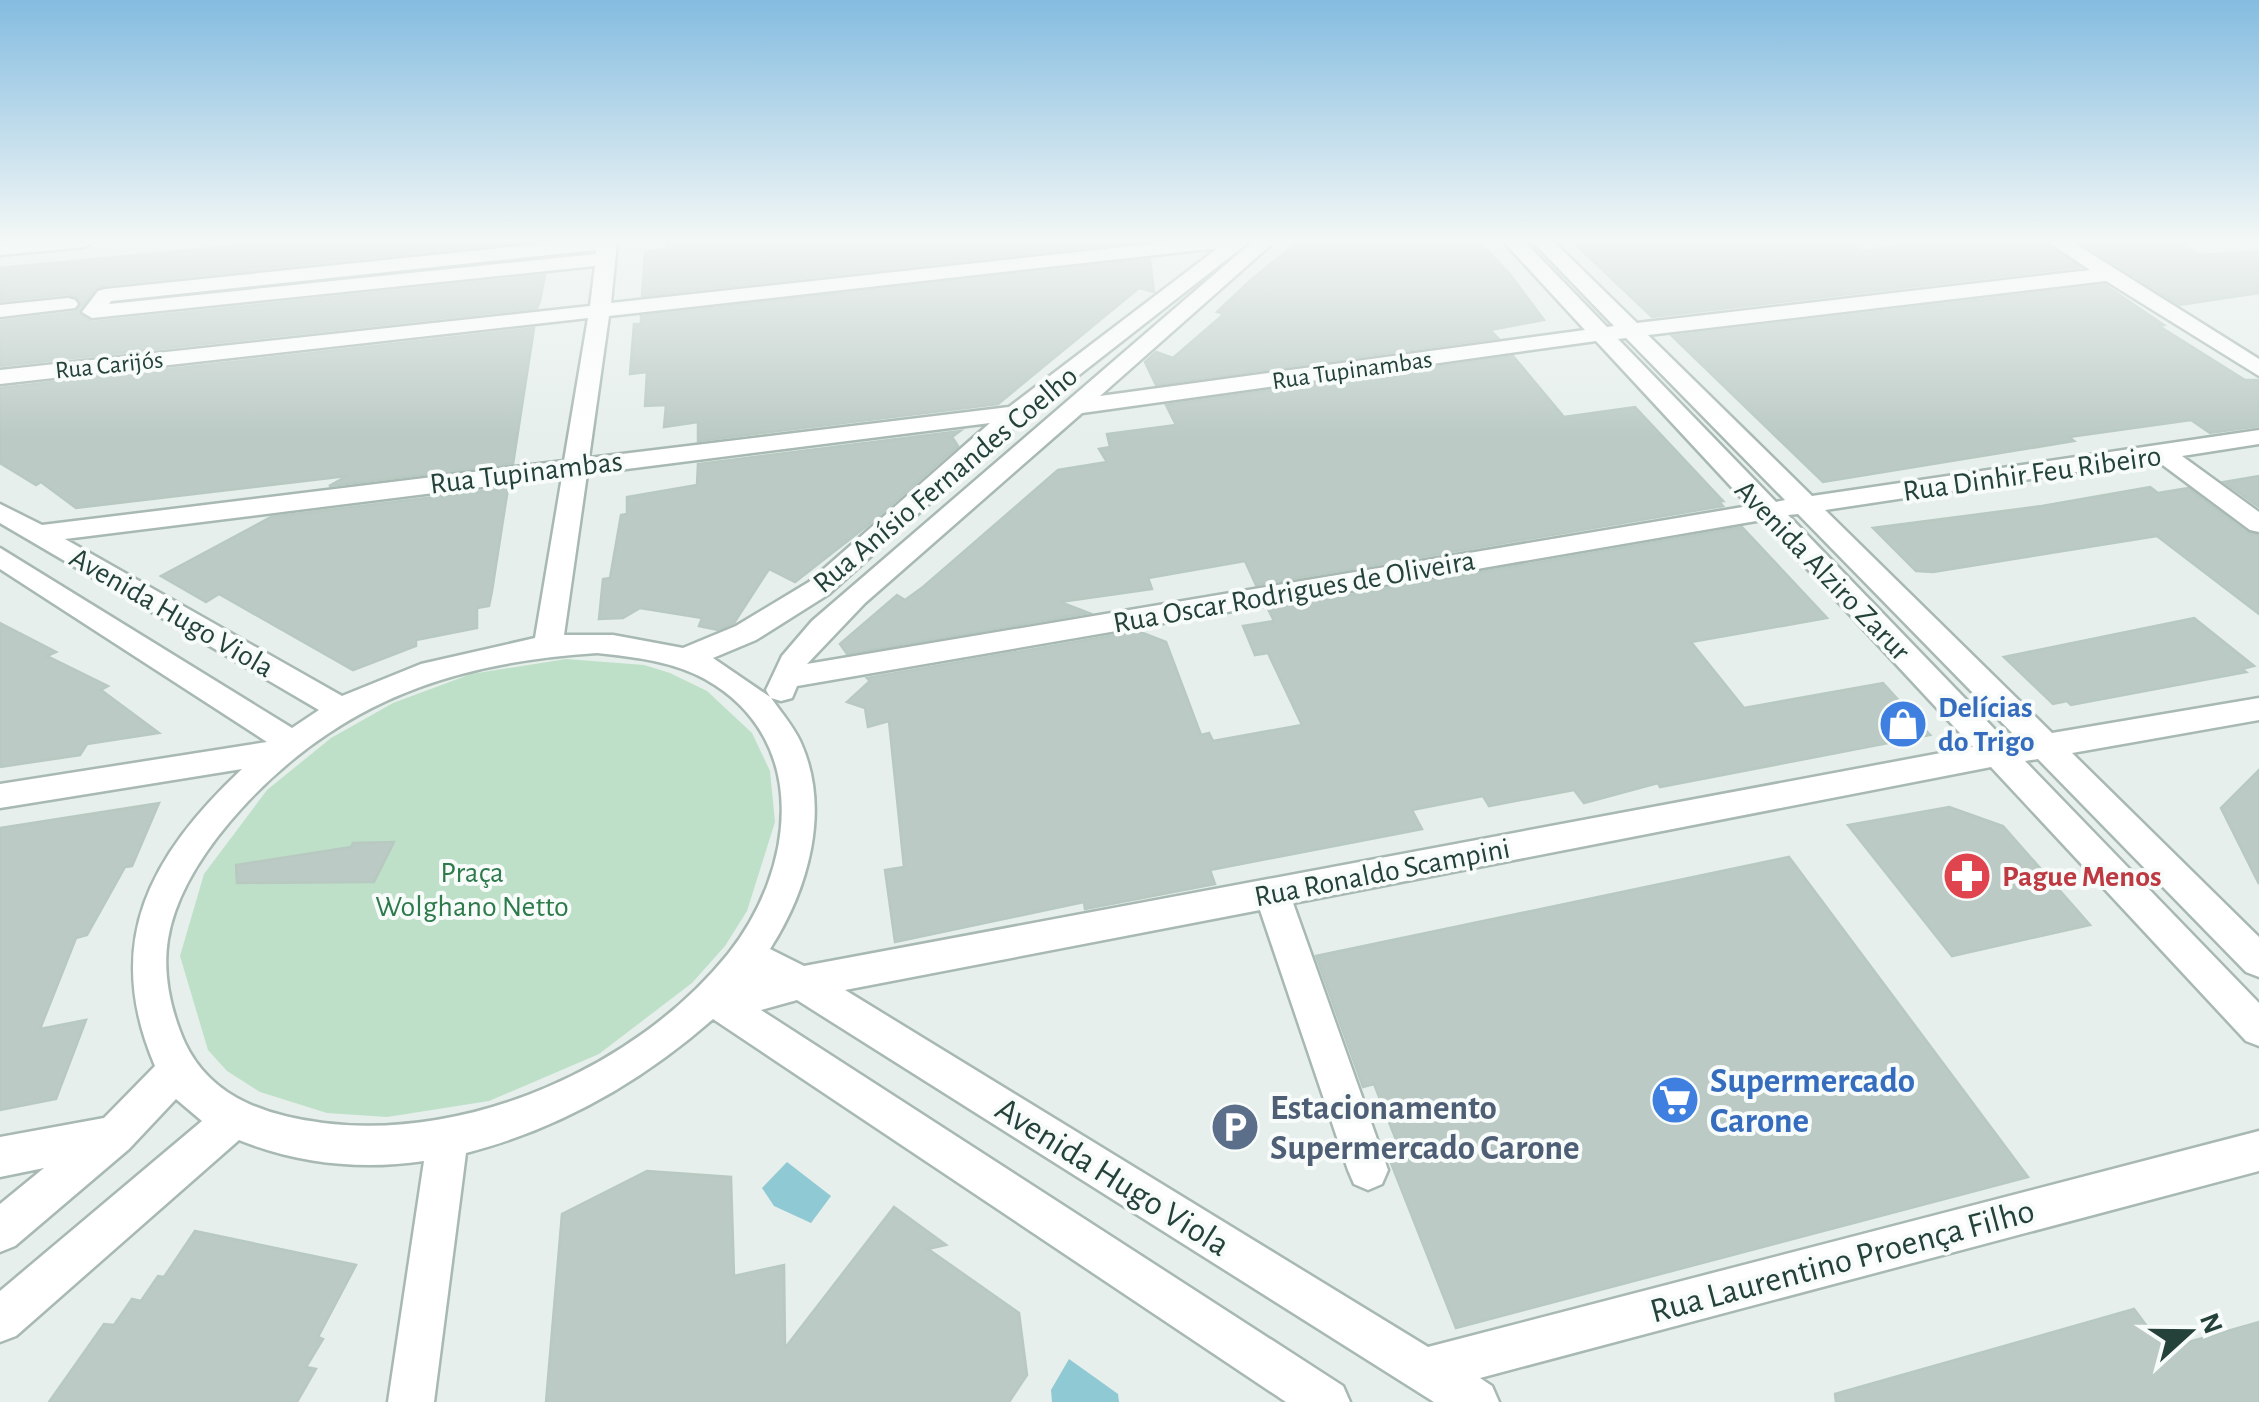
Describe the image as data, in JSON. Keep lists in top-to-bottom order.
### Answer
{
  "streets": {
    "street": [
      "Rua Carijós",
      "Rua Tupinambas",
      "Rua Dinhir Feu Ribeiro",
      "Rua Anísio Fernandes Coelho",
      "Avenida Alziro Zarur",
      "Rua Oscar Rodrigues de Oliveira",
      "Avenida Hugo Viola",
      "Rua Ronaldo Scampini",
      "Rua Laurentino Proença Filho"
    ]
  },
  "crossings": [
    ["Rua Tupinambas", "Rua Anísio Fernandes Coelho"],
    ["Rua Tupinambas", "Avenida Alziro Zarur"],
    ["Rua Tupinambas", "Avenida Hugo Viola"],
    ["Rua Dinhir Feu Ribeiro", "Avenida Alziro Zarur"],
    ["Rua Dinhir Feu Ribeiro", "Rua Oscar Rodrigues de Oliveira"],
    ["Rua Anísio Fernandes Coelho", "Rua Oscar Rodrigues de Oliveira"],
    ["Avenida Alziro Zarur", "Rua Oscar Rodrigues de Oliveira"],
    ["Avenida Alziro Zarur", "Rua Ronaldo Scampini"],
    ["Avenida Hugo Viola", "Rua Ronaldo Scampini"],
    ["Avenida Hugo Viola", "Rua Laurentino Proença Filho"]
  ],
  "parks": ["Praça Wolghano Netto"],
  "places": {
    "shop": ["Delícias do Trigo"],
    "pharmacy": ["Pague Menos"],
    "supermarket": ["Supermercado Carone"],
    "parking": ["Estacionamento Supermercado Carone"]
  },
  "north": "right"
}
